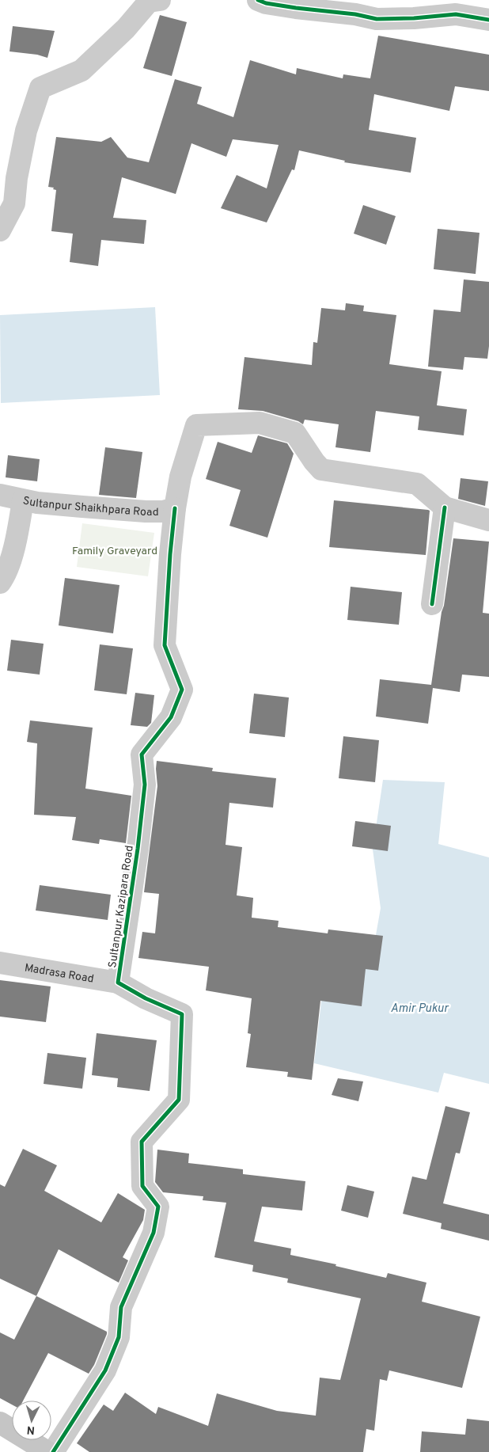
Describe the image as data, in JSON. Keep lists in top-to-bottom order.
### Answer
{
  "streets": {
    "street": ["Sultanpur Shaikhpara Road", "Sultanpur Kazipara Road", "Madrasa Road"]
  },
  "crossings": [
    ["Sultanpur Shaikhpara Road", "Sultanpur Kazipara Road"],
    ["Sultanpur Kazipara Road", "Madrasa Road"]
  ],
  "water": ["Amir Pukur"],
  "parks": ["Family Graveyard"],
  "north": "bottom"
}
